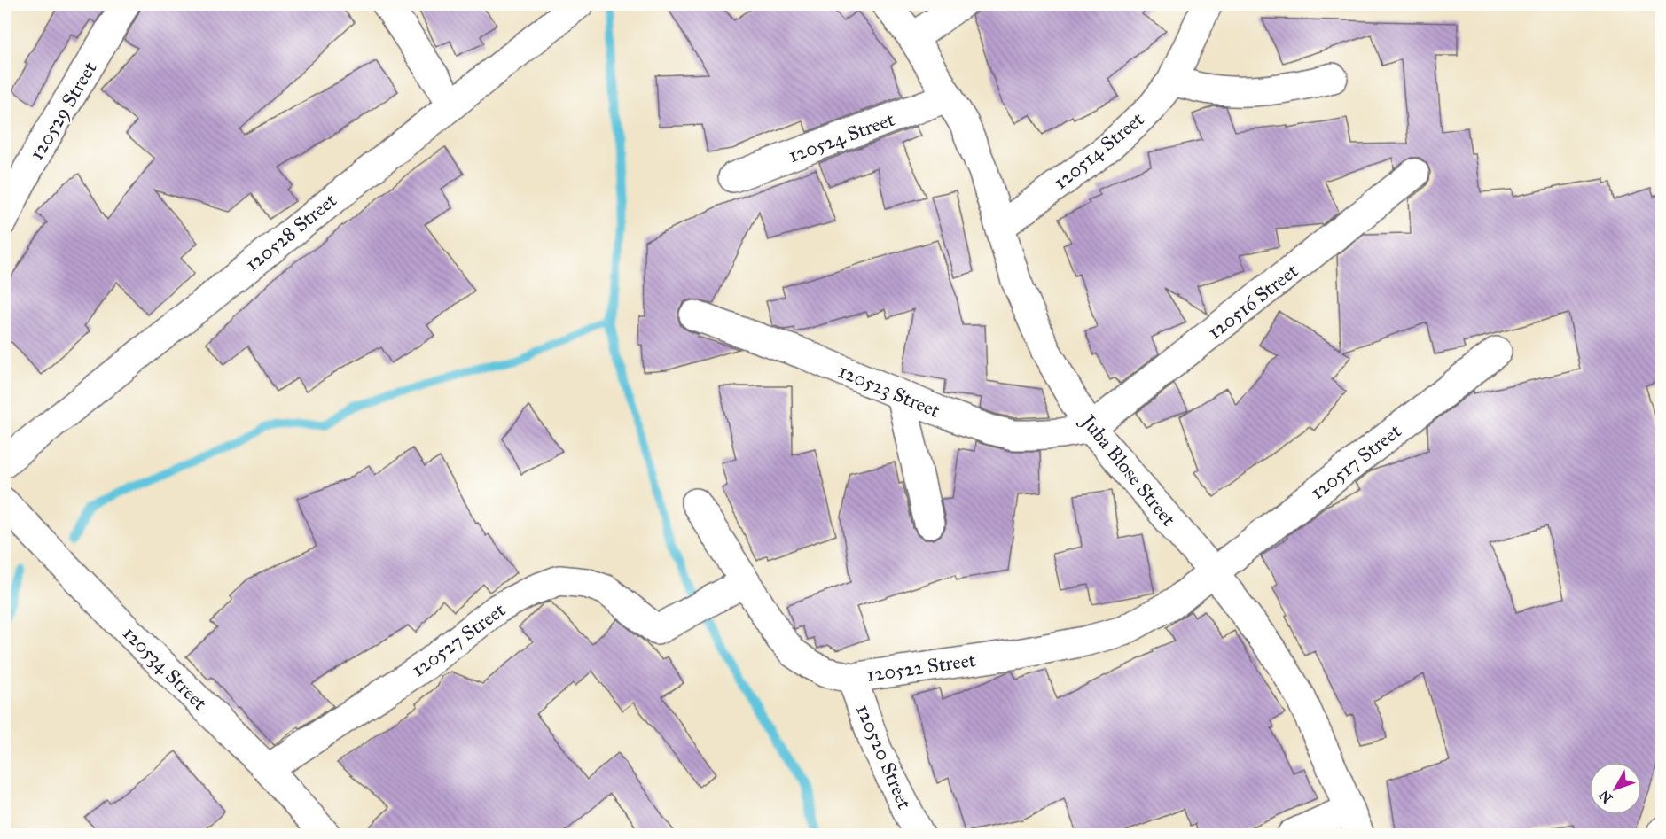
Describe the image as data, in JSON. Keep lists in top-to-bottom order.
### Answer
{
  "streets": {
    "street": [
      "120529 Street",
      "120524 Street",
      "120514 Street",
      "120528 Street",
      "120516 Street",
      "120523 Street",
      "120517 Street",
      "Juba Blose Street",
      "120527 Street",
      "120522 Street",
      "120534 Street",
      "120520 Street"
    ]
  },
  "crossings": [
    ["120524 Street", "Juba Blose Street"],
    ["120514 Street", "Juba Blose Street"],
    ["120516 Street", "120523 Street"],
    ["120516 Street", "Juba Blose Street"],
    ["120523 Street", "Juba Blose Street"],
    ["120517 Street", "Juba Blose Street"],
    ["120517 Street", "120522 Street"],
    ["Juba Blose Street", "120522 Street"],
    ["120527 Street", "120522 Street"],
    ["120527 Street", "120534 Street"],
    ["120522 Street", "120520 Street"]
  ],
  "north": "bottom left"
}
